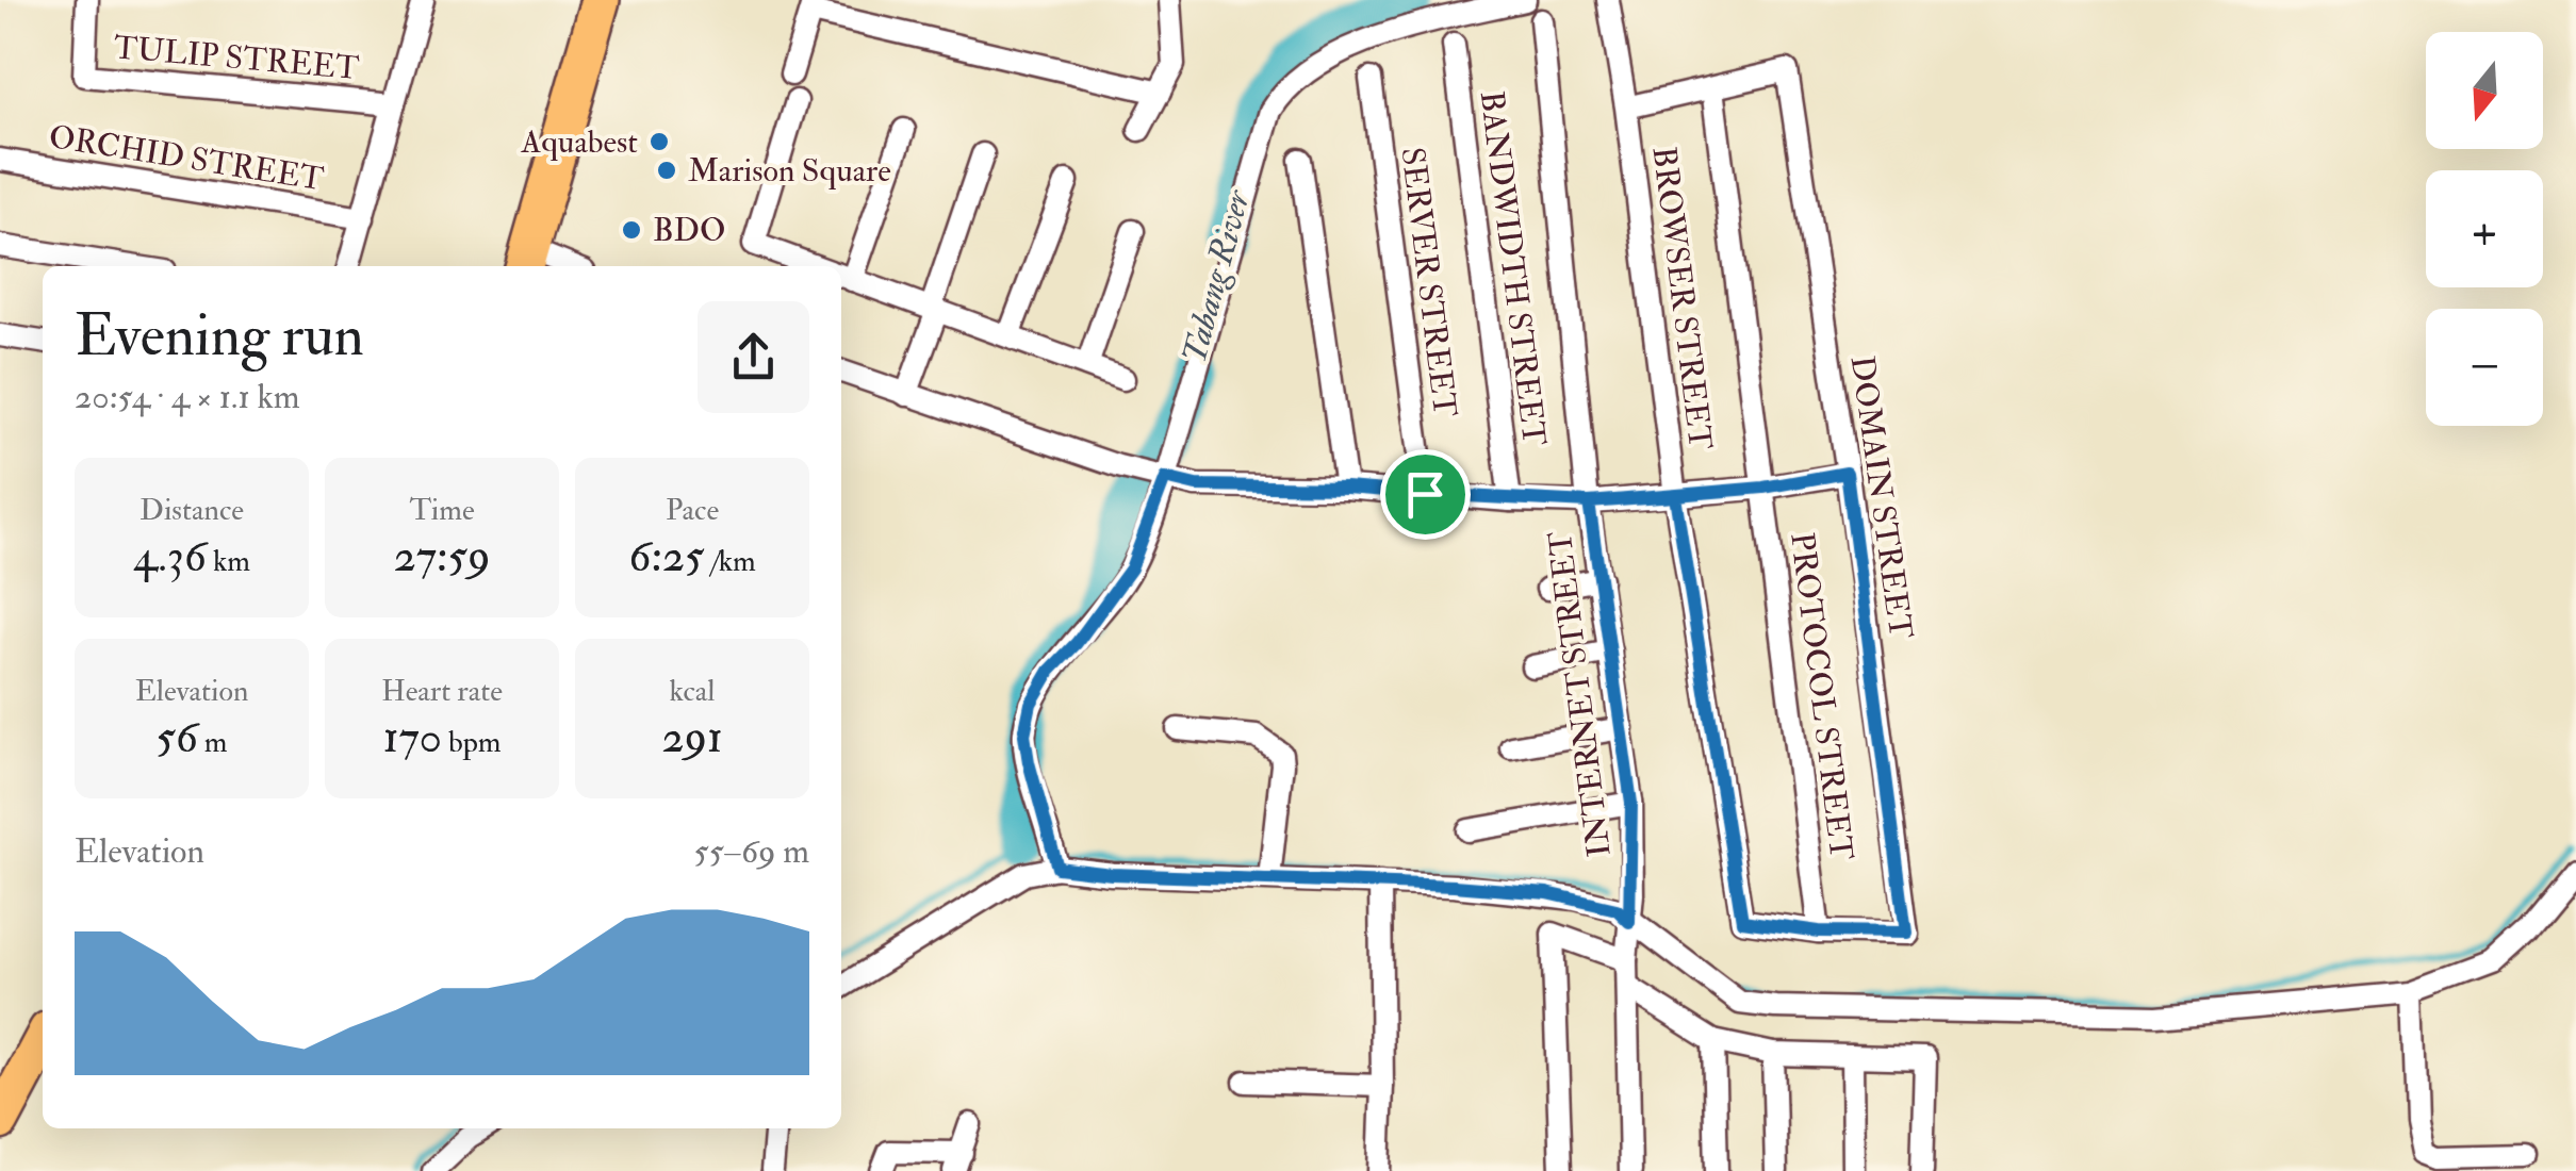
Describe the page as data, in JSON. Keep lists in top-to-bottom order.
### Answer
{
  "streets": {
    "street": [
      "TULIP STREET",
      "ORCHID STREET",
      "BANDWIDTH STREET",
      "SERVER STREET",
      "BROWSER STREET",
      "DOMAIN STREET",
      "INTERNET STREET",
      "PROTOCOL STREET"
    ]
  },
  "crossings": [
    ["BROWSER STREET", "DOMAIN STREET"],
    ["BROWSER STREET", "PROTOCOL STREET"],
    ["DOMAIN STREET", "PROTOCOL STREET"]
  ],
  "water": ["Tabang River"],
  "places": ["Aquabest", "Marison Square", "BDO"],
  "north": "bottom",
  "page": {
    "map_buttons": ["+", "−"],
    "heading": ["Evening run", "20:54 · 4 × 1.1 km"],
    "stats": [
      ["Distance", "4.36 km"],
      ["Time", "27:59"],
      ["Pace", "6:25 /km"],
      ["Elevation", "56 m"],
      ["Heart rate", "170 bpm"],
      ["kcal", "291"]
    ],
    "chart": ["Elevation", "55–69 m"]
  }
}
